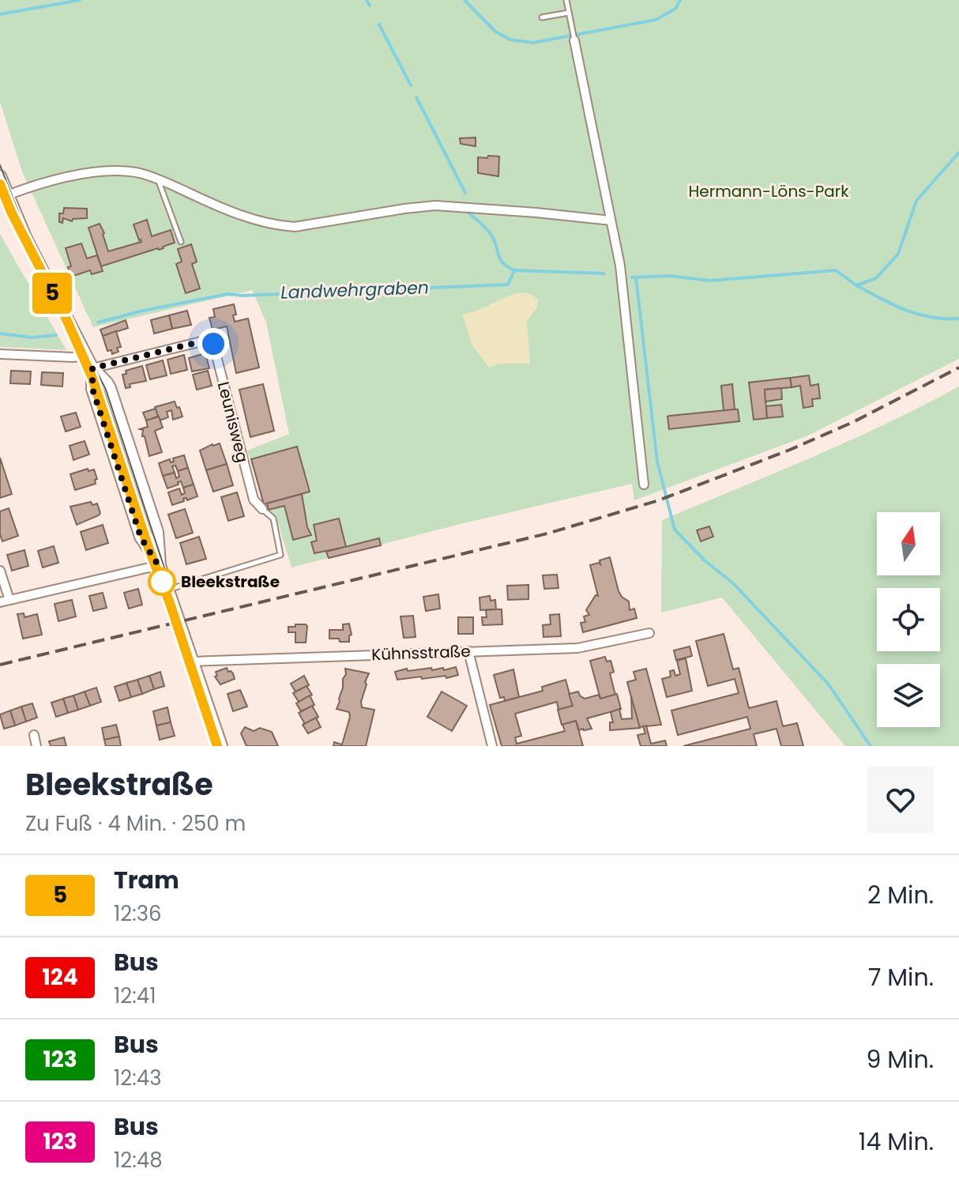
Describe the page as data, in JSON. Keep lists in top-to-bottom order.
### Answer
{
  "streets": {
    "street": ["Leunisweg", "Kühnsstraße"]
  },
  "water": ["Landwehrgraben"],
  "parks": ["Hermann-Löns-Park"],
  "places": ["Bleekstraße"],
  "lines": ["tram line 5"],
  "north": "top",
  "page": {
    "on_map": "5",
    "heading": ["Bleekstraße", "Zu Fuß · 4 Min. · 250 m"],
    "list": [
      {
        "mark": "5",
        "name": "Tram",
        "note": "12:36",
        "value": "2 Min."
      },
      {
        "mark": "124",
        "name": "Bus",
        "note": "12:41",
        "value": "7 Min."
      },
      {
        "mark": "123",
        "name": "Bus",
        "note": "12:43",
        "value": "9 Min."
      },
      {
        "mark": "123",
        "name": "Bus",
        "note": "12:48",
        "value": "14 Min."
      }
    ]
  }
}
